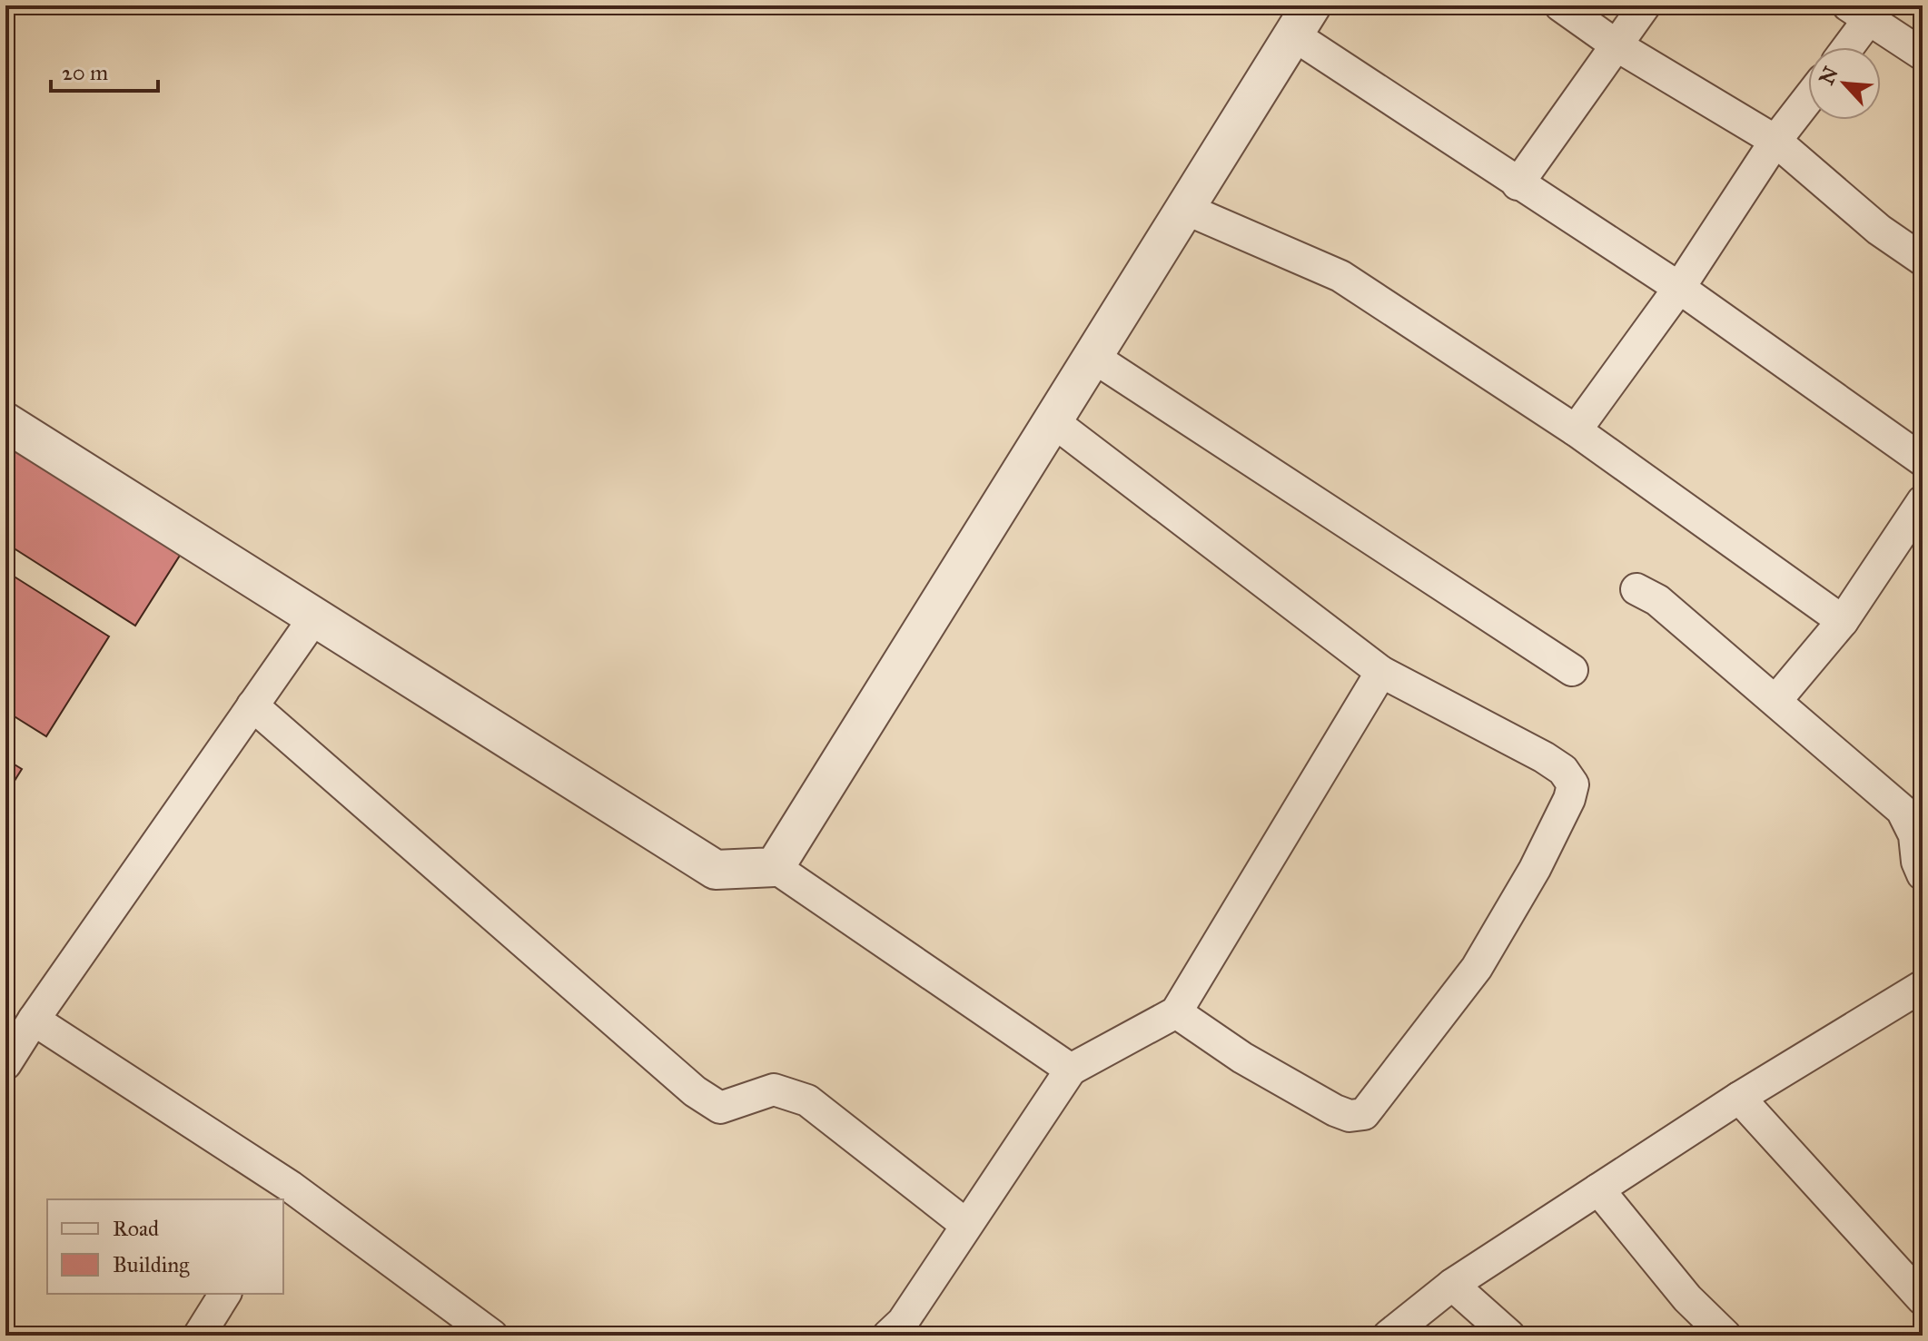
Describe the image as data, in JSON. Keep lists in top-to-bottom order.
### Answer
{
  "legend": ["Road", "Building"],
  "scale_bar": "20 m",
  "north": "top left"
}
